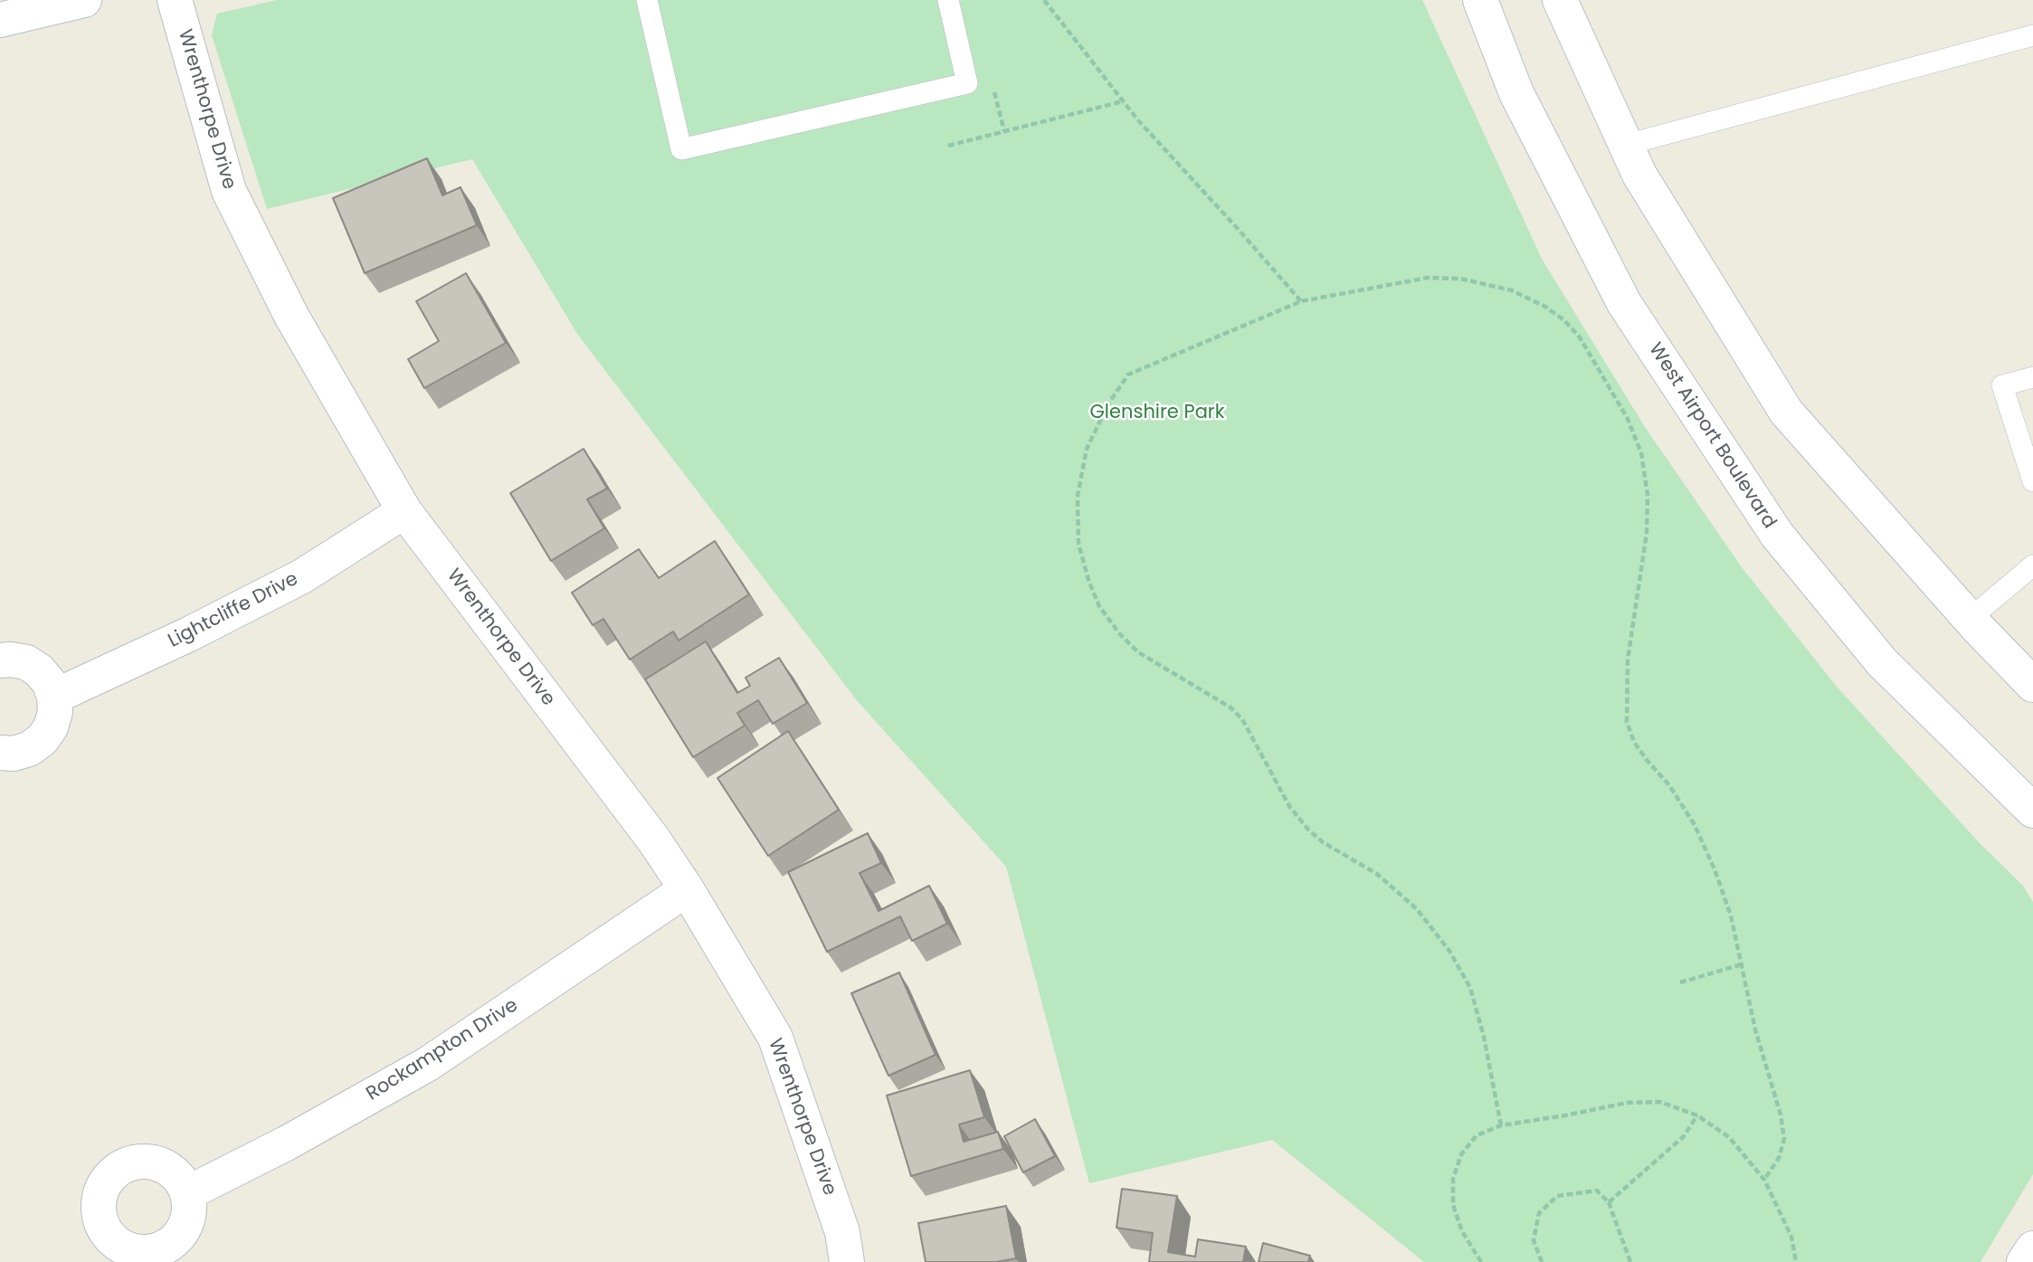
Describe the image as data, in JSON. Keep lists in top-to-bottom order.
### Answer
{
  "streets": {
    "street": [
      "Wrenthorpe Drive",
      "West Airport Boulevard",
      "Lightcliffe Drive",
      "Rockampton Drive"
    ]
  },
  "crossings": [
    ["Wrenthorpe Drive", "Lightcliffe Drive"],
    ["Wrenthorpe Drive", "Rockampton Drive"]
  ],
  "parks": ["Glenshire Park"]
}
